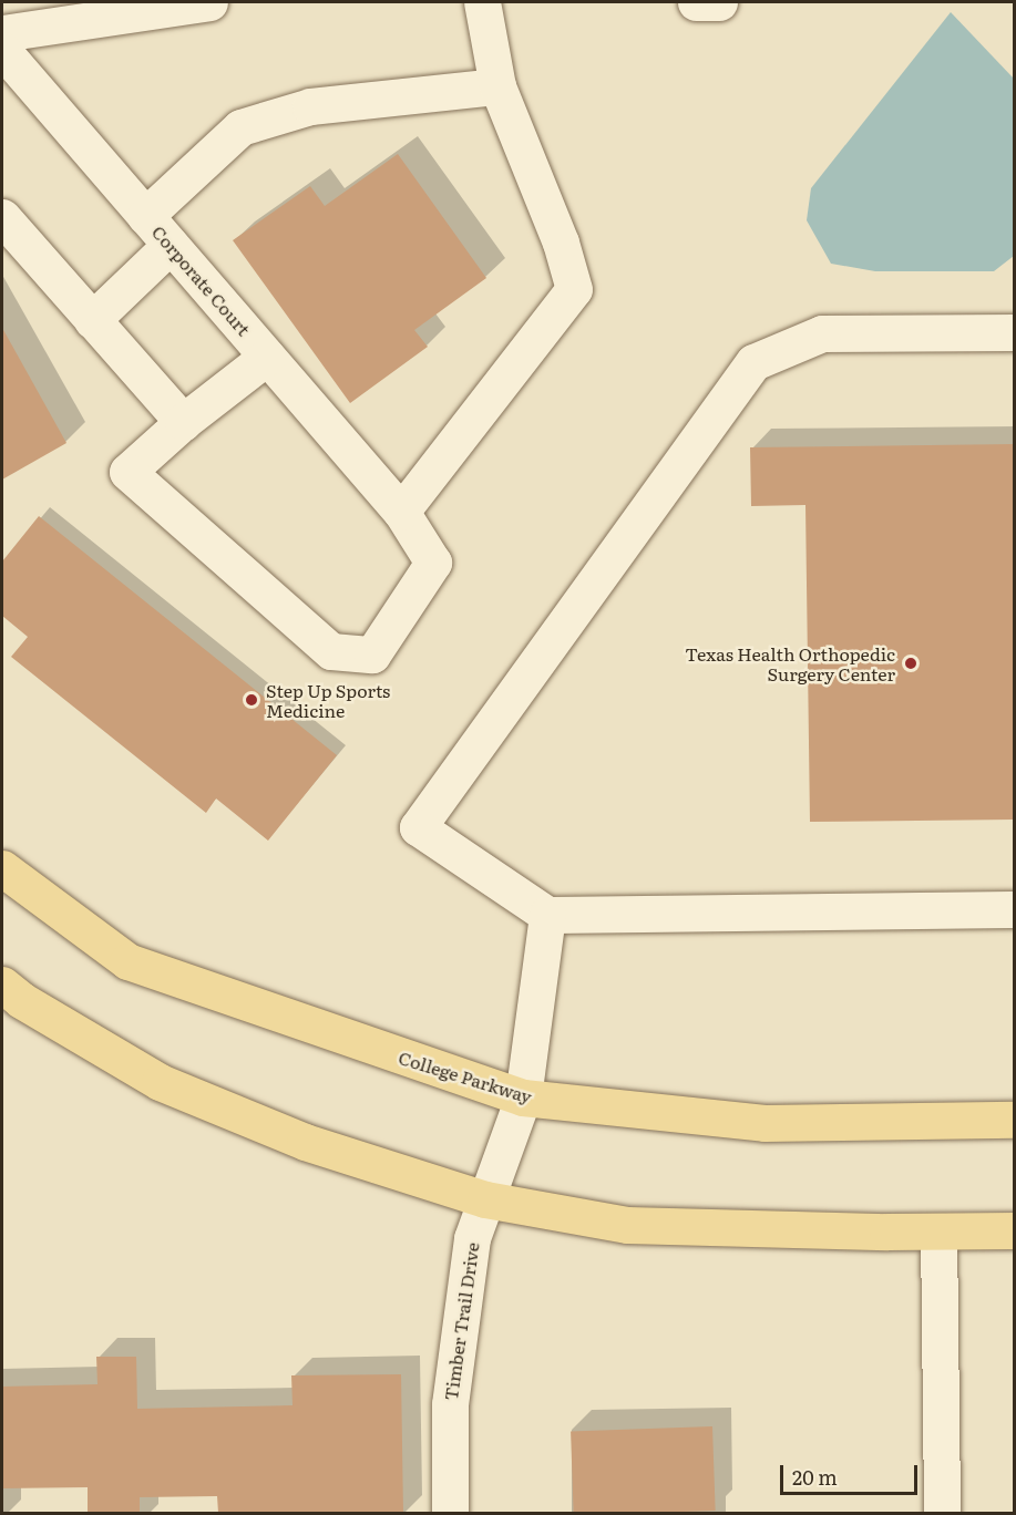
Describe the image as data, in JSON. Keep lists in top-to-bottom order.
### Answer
{
  "streets": {
    "main road": ["College Parkway"],
    "street": ["Corporate Court", "Timber Trail Drive"]
  },
  "crossings": [
    ["College Parkway", "Timber Trail Drive"]
  ],
  "places": ["Texas Health Orthopedic Surgery Center", "Step Up Sports Medicine"],
  "scale_bar": "20 m"
}
